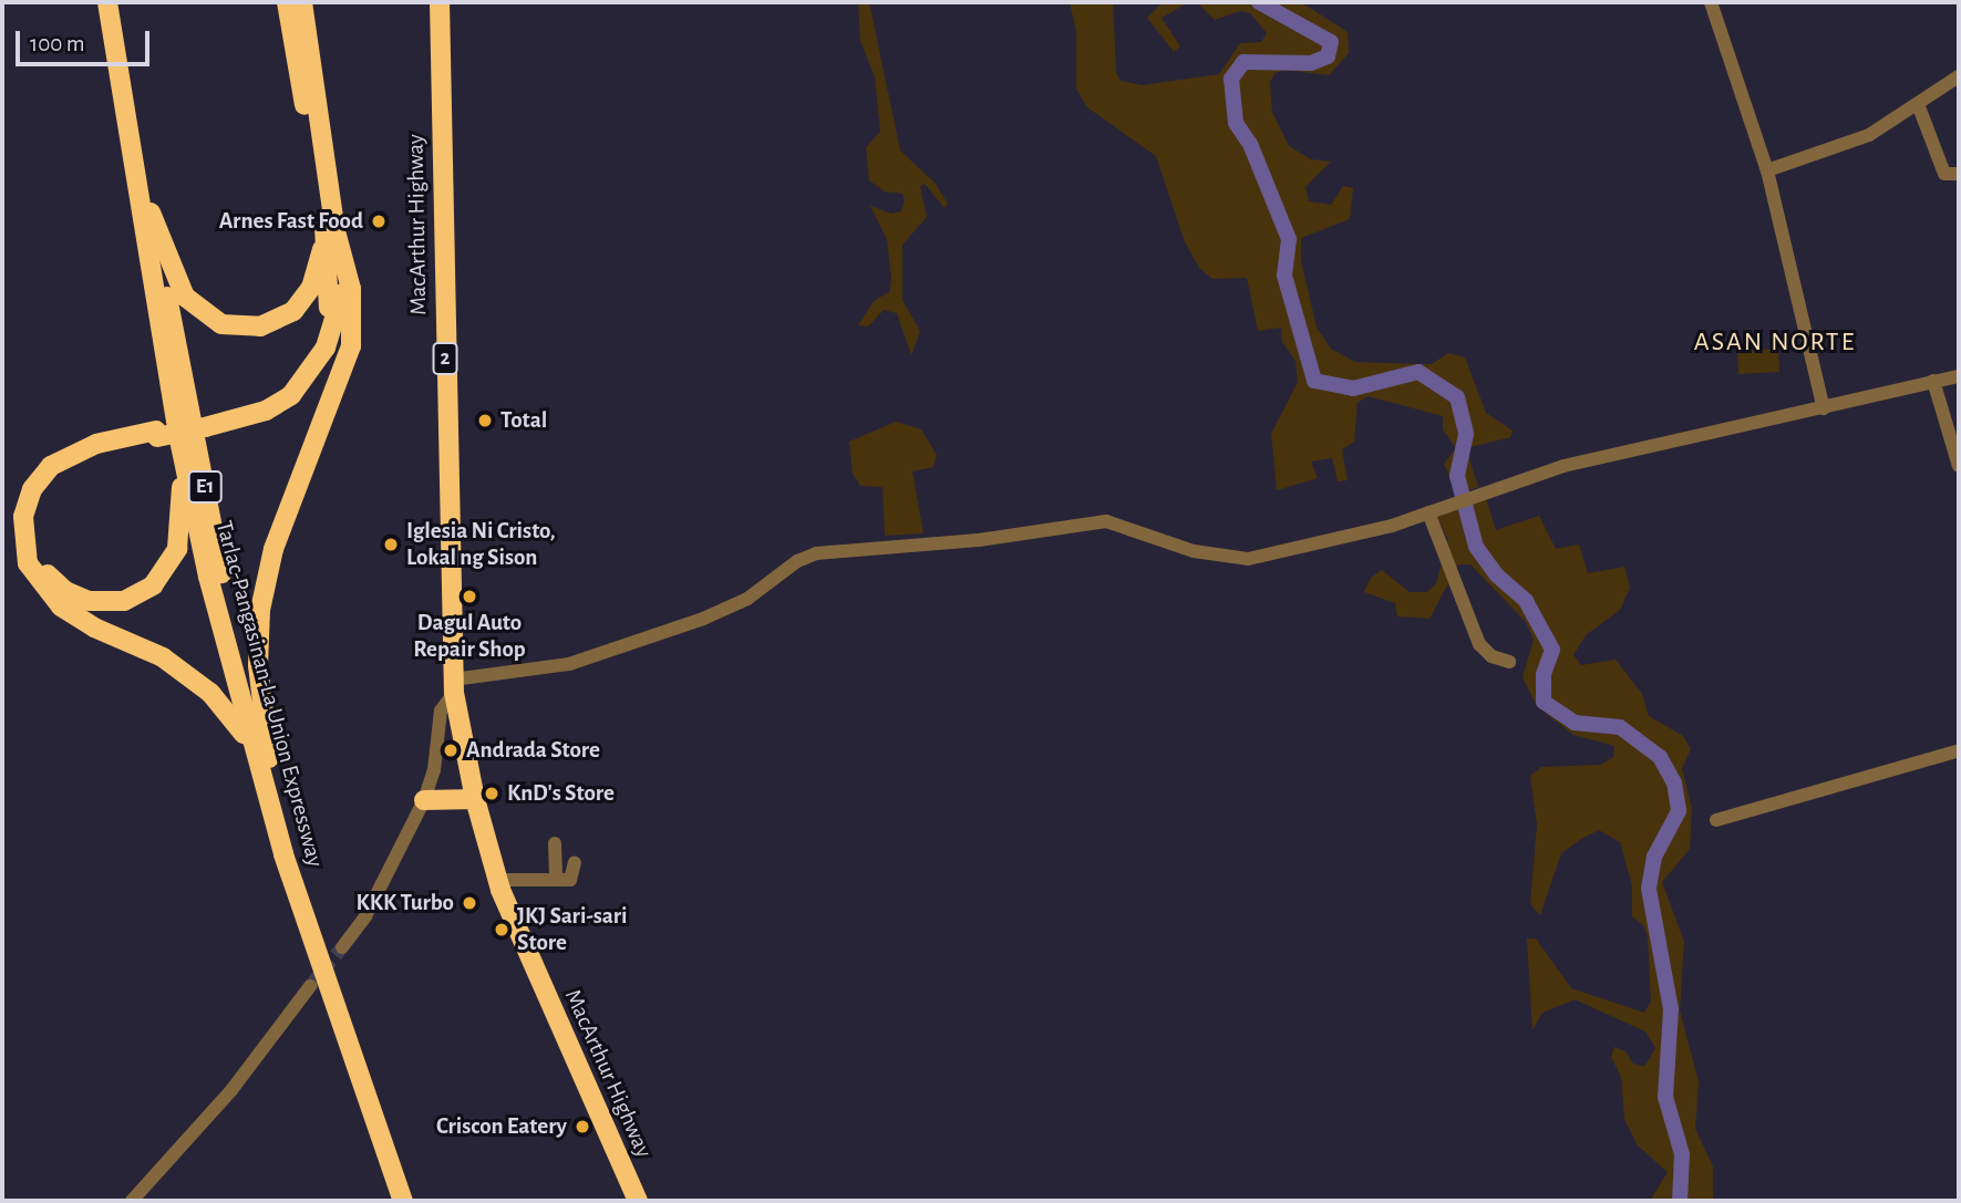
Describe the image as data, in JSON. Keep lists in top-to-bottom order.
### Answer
{
  "streets": {
    "highway": [
      "MacArthur Highway",
      "2",
      "E1",
      "Tarlac-Pangasinan-La Union Expressway"
    ]
  },
  "districts": ["ASAN NORTE"],
  "places": [
    "Arnes Fast Food",
    "Total",
    "Iglesia Ni Cristo, Lokal ng Sison",
    "Dagul Auto Repair Shop",
    "Andrada Store",
    "KnD's Store",
    "KKK Turbo",
    "JKJ Sari-sari Store",
    "Criscon Eatery"
  ],
  "scale_bar": "100 m"
}
